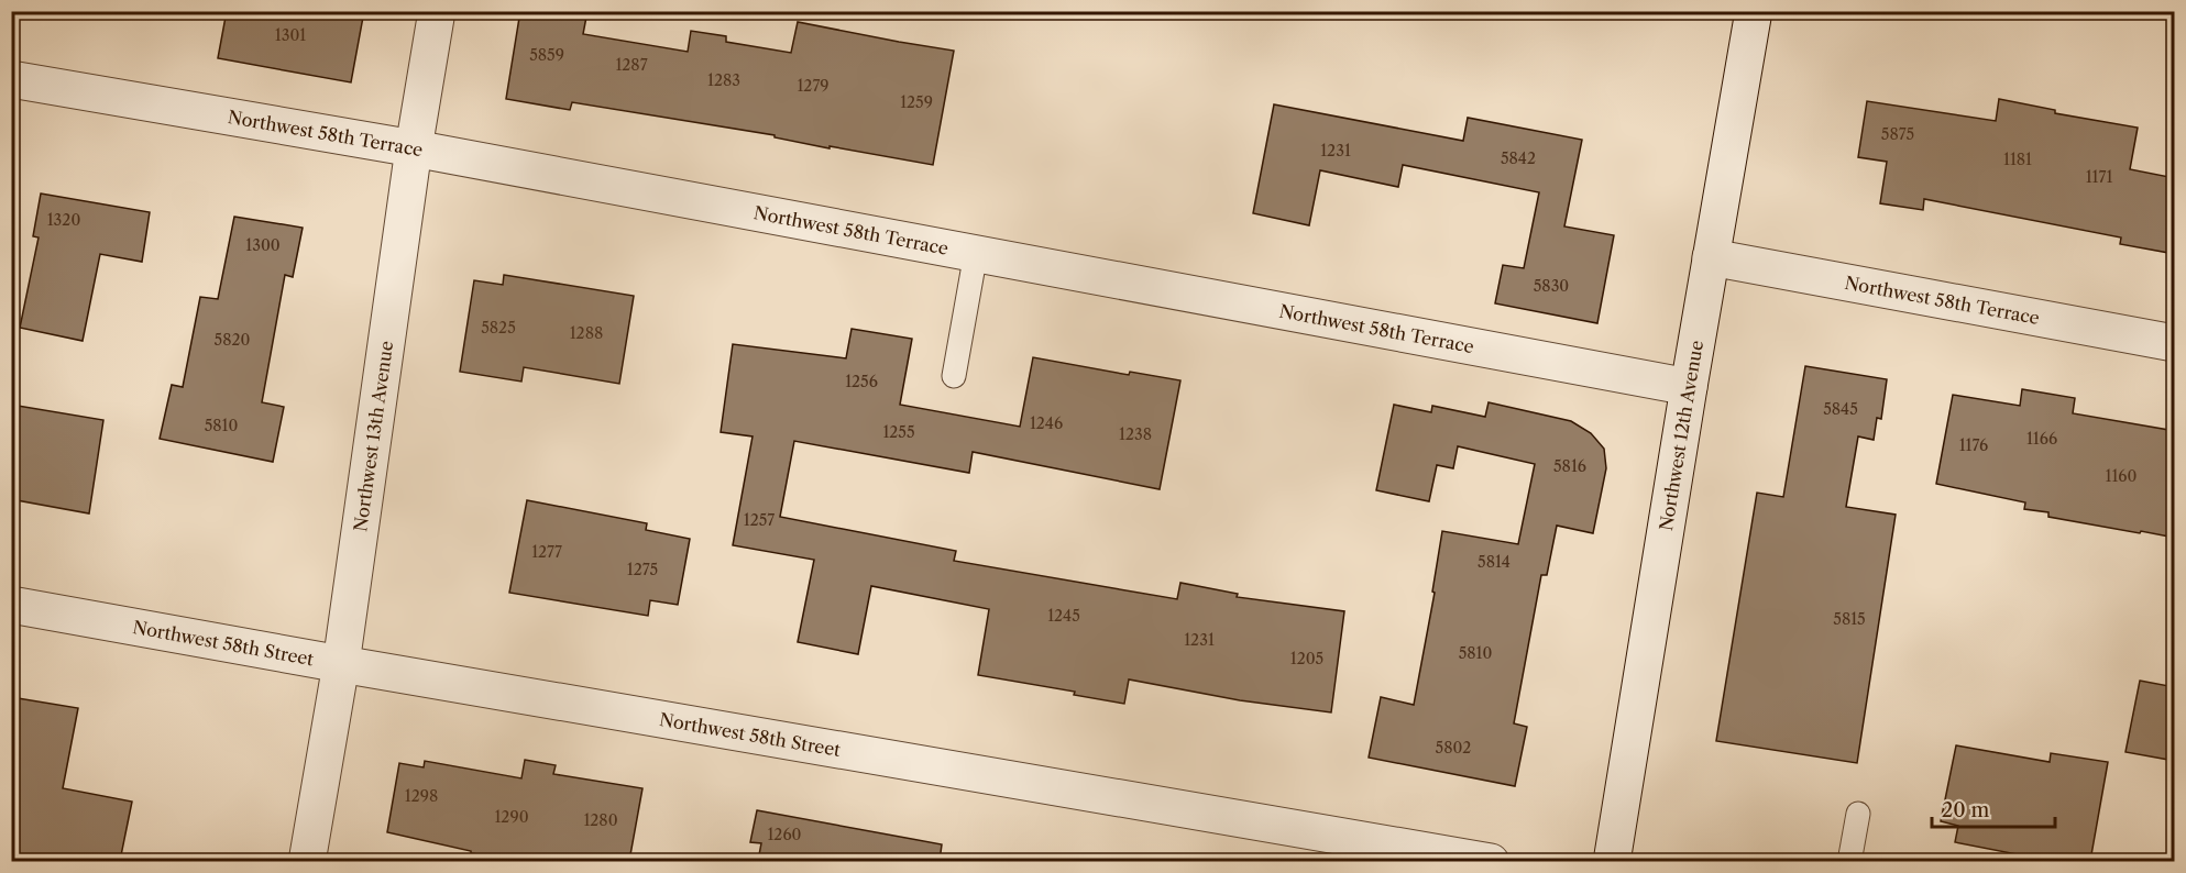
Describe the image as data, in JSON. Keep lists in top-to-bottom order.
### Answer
{
  "streets": {
    "street": [
      "Northwest 58th Terrace",
      "Northwest 13th Avenue",
      "Northwest 12th Avenue",
      "Northwest 58th Street"
    ]
  },
  "crossings": [
    ["Northwest 58th Terrace", "Northwest 13th Avenue"],
    ["Northwest 58th Terrace", "Northwest 12th Avenue"],
    ["Northwest 13th Avenue", "Northwest 58th Street"]
  ],
  "house_numbers": [
    "1301",
    "5859",
    "1287",
    "1283",
    "1279",
    "1259",
    "5875",
    "1231",
    "5842",
    "1181",
    "1171",
    "1320",
    "1300",
    "5830",
    "5825",
    "1288",
    "5820",
    "1256",
    "5845",
    "1246",
    "5810",
    "1255",
    "1238",
    "1166",
    "1176",
    "5816",
    "1160",
    "1257",
    "1277",
    "5814",
    "1275",
    "1245",
    "5815",
    "1231",
    "5810",
    "1205",
    "5802",
    "1298",
    "1290",
    "1280",
    "1260"
  ],
  "scale_bar": "20 m"
}
